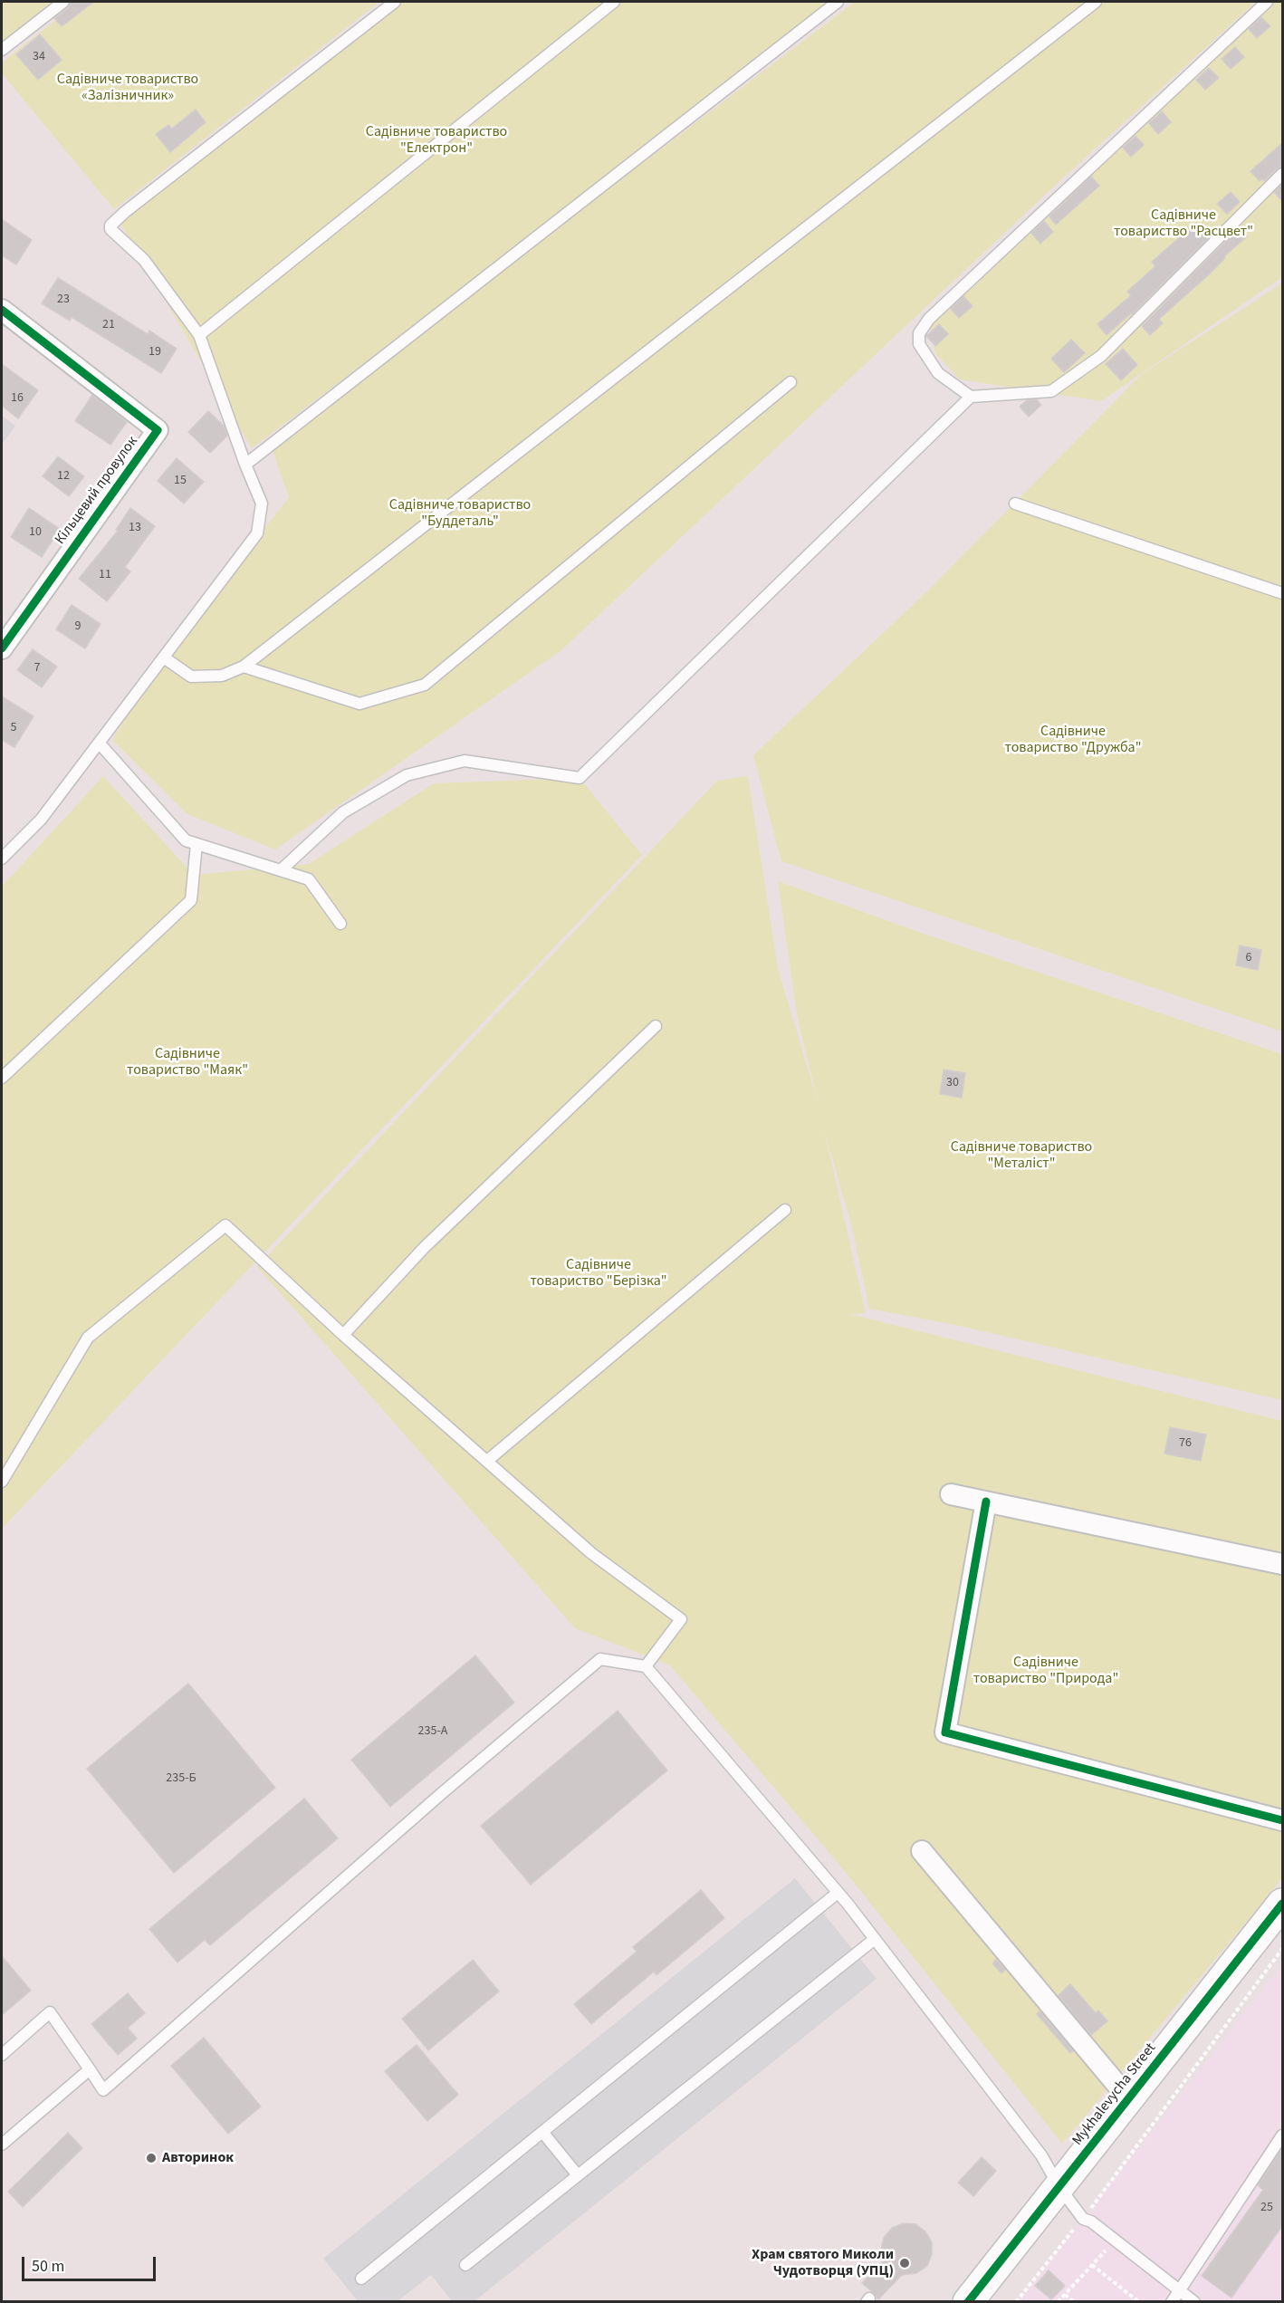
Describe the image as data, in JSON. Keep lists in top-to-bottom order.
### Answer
{
  "streets": {
    "street": ["Кільцевий провулок", "Mykhalevycha Street"]
  },
  "parks": [
    "Садівниче товариство «Залізничник»",
    "Садівниче товариство \"Електрон\"",
    "Садівниче товариство \"Расцвет\"",
    "Садівниче товариство \"Буддеталь\"",
    "Садівниче товариство \"Дружба\"",
    "Садівниче товариство \"Маяк\"",
    "Садівниче товариство \"Металіст\"",
    "Садівниче товариство \"Берізка\"",
    "Садівниче товариство \"Природа\""
  ],
  "places": ["Авторинок", "Храм святого Миколи Чудотворця (УПЦ)"],
  "house_numbers": [
    "34",
    "23",
    "21",
    "19",
    "16",
    "12",
    "15",
    "13",
    "10",
    "11",
    "9",
    "7",
    "5",
    "6",
    "30",
    "76",
    "235-А",
    "235-Б",
    "25"
  ],
  "scale_bar": "50 m"
}
